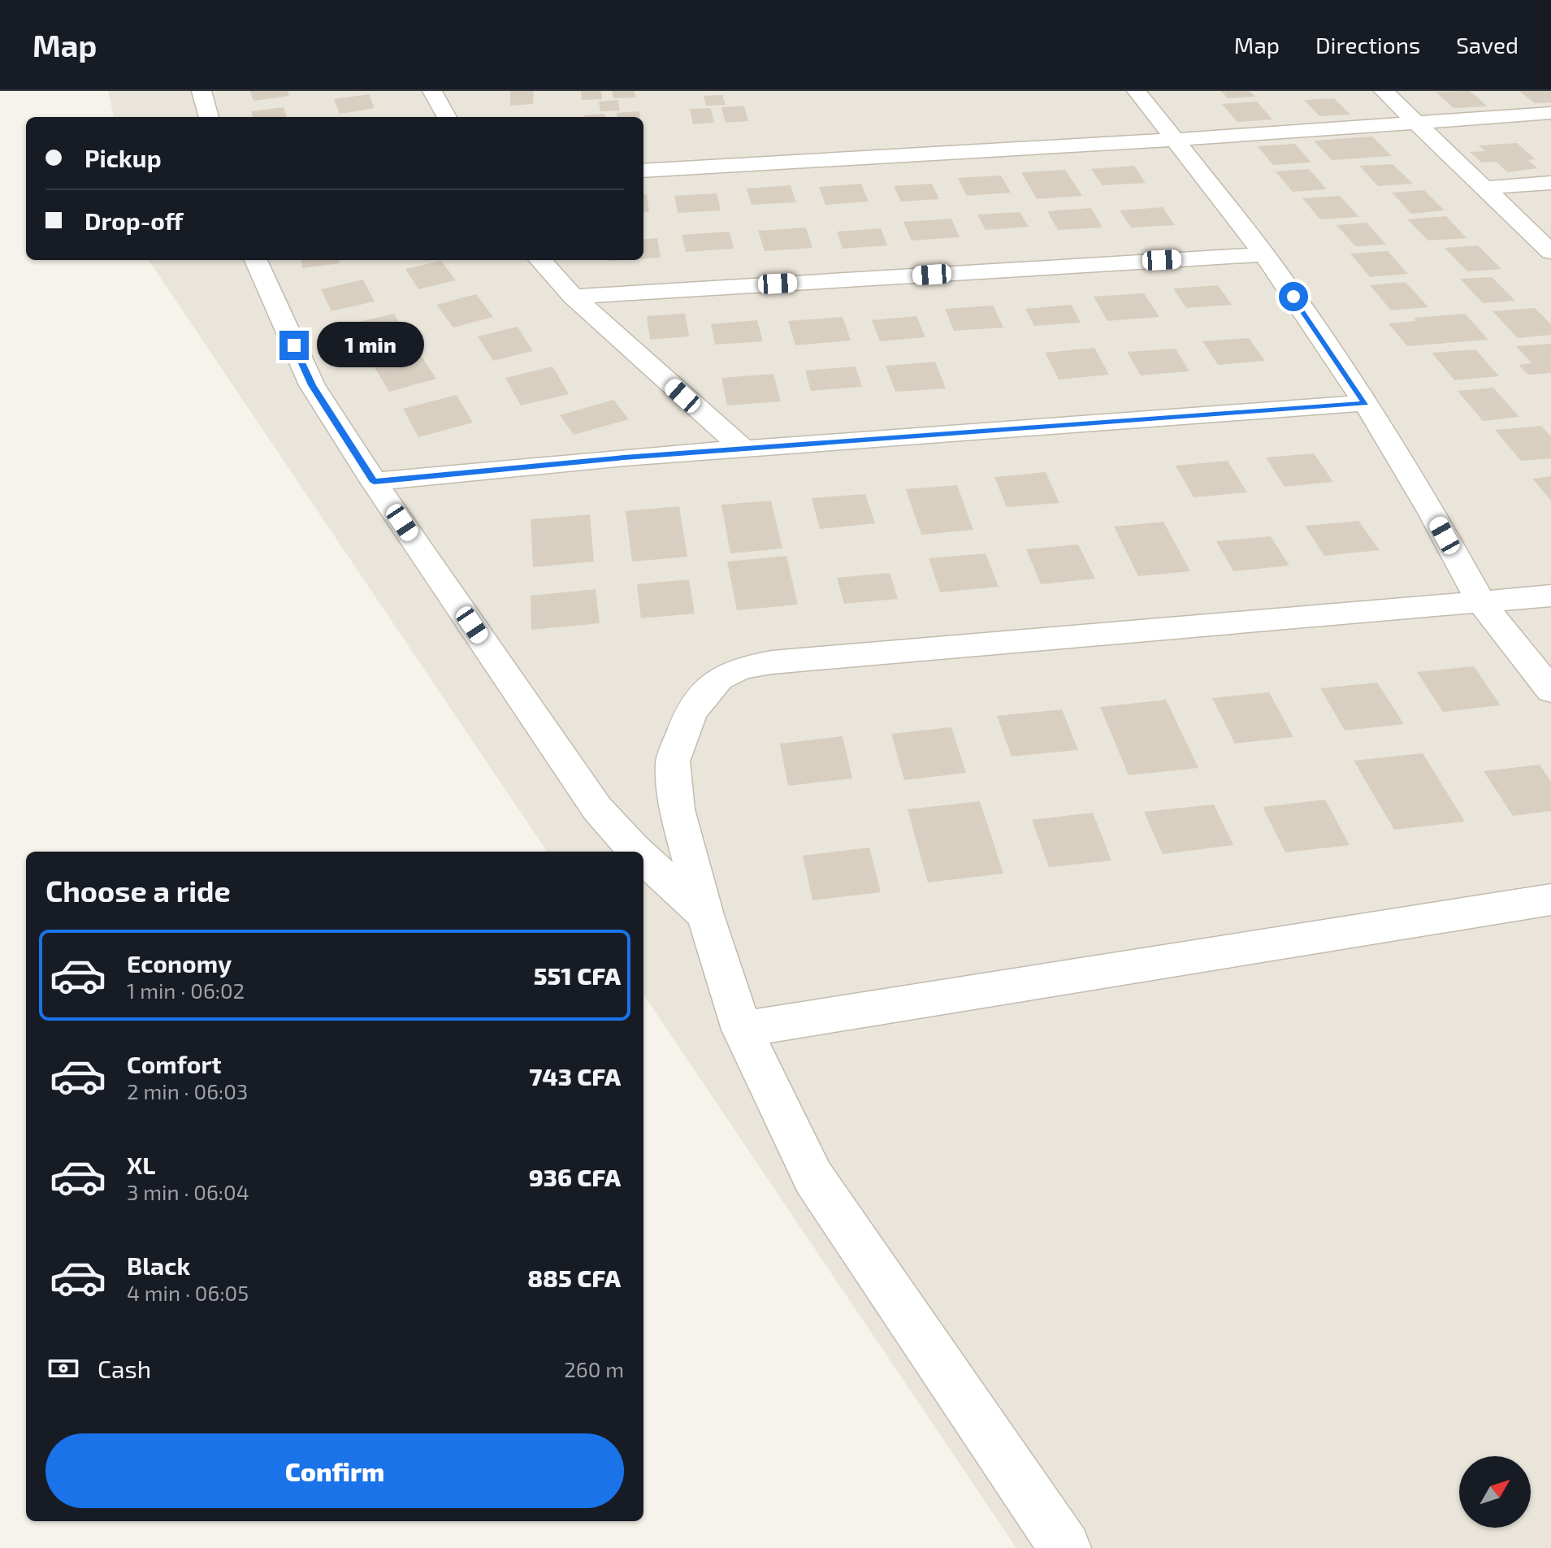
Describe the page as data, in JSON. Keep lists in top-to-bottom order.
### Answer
{
  "north": "top right",
  "page": {
    "header": "Map",
    "nav": ["Map", "Directions", "Saved"],
    "banner": ["Pickup", "Drop-off"],
    "bubble": "1 min",
    "heading": "Choose a ride",
    "list": [
      {
        "name": "Economy",
        "note": "1 min · 06:02",
        "value": "551 CFA"
      },
      {
        "name": "Comfort",
        "note": "2 min · 06:03",
        "value": "743 CFA"
      },
      {
        "name": "XL",
        "note": "3 min · 06:04",
        "value": "936 CFA"
      },
      {
        "name": "Black",
        "note": "4 min · 06:05",
        "value": "885 CFA"
      }
    ],
    "pay": ["Cash", "260 m"],
    "buttons": "Confirm"
  }
}
